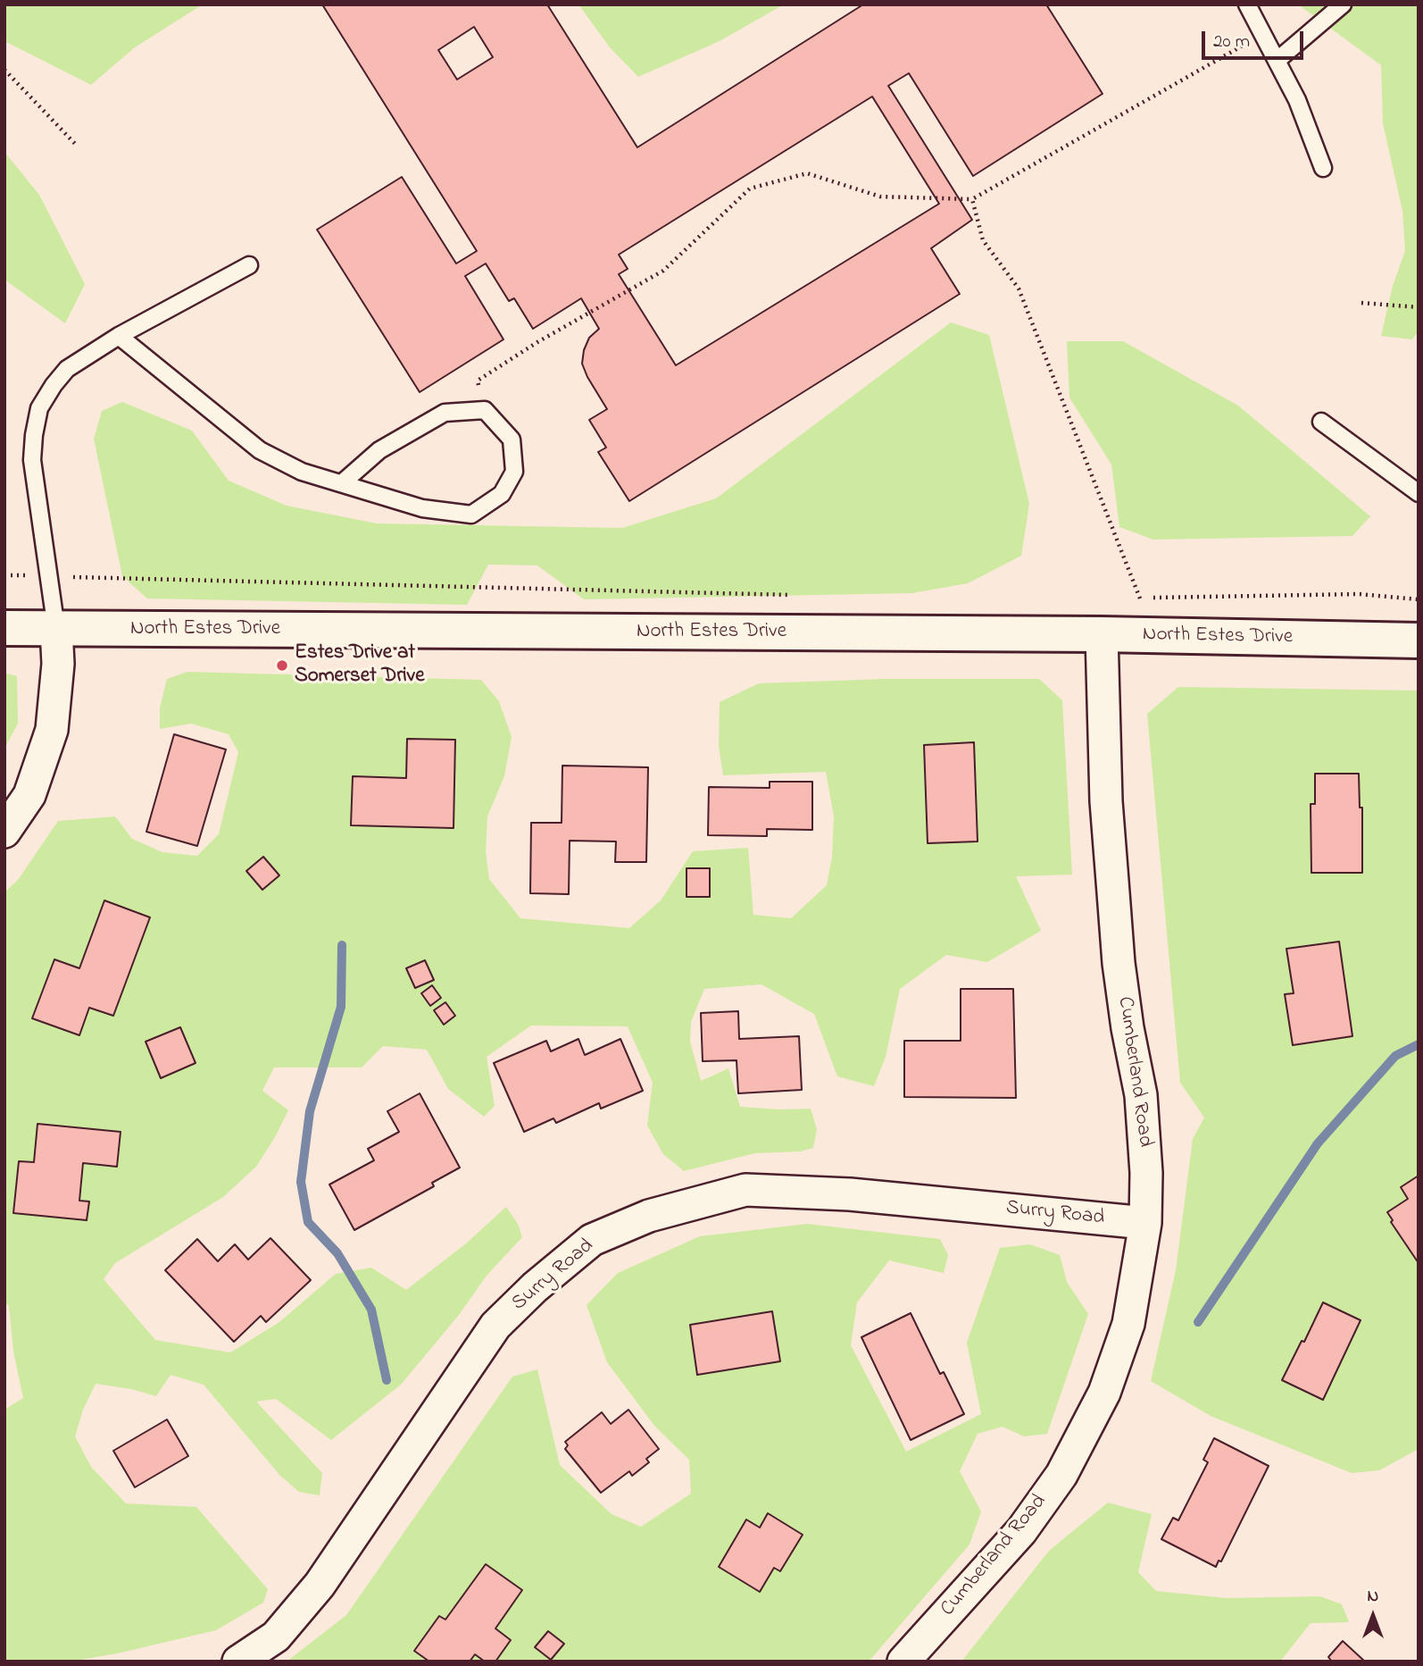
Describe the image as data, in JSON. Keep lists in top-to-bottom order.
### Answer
{
  "streets": {
    "main road": ["North Estes Drive"],
    "street": ["Cumberland Road", "Surry Road"]
  },
  "crossings": [
    ["North Estes Drive", "Cumberland Road"],
    ["Cumberland Road", "Surry Road"]
  ],
  "places": ["Estes Drive at Somerset Drive"],
  "scale_bar": "20 m",
  "north": "top"
}
